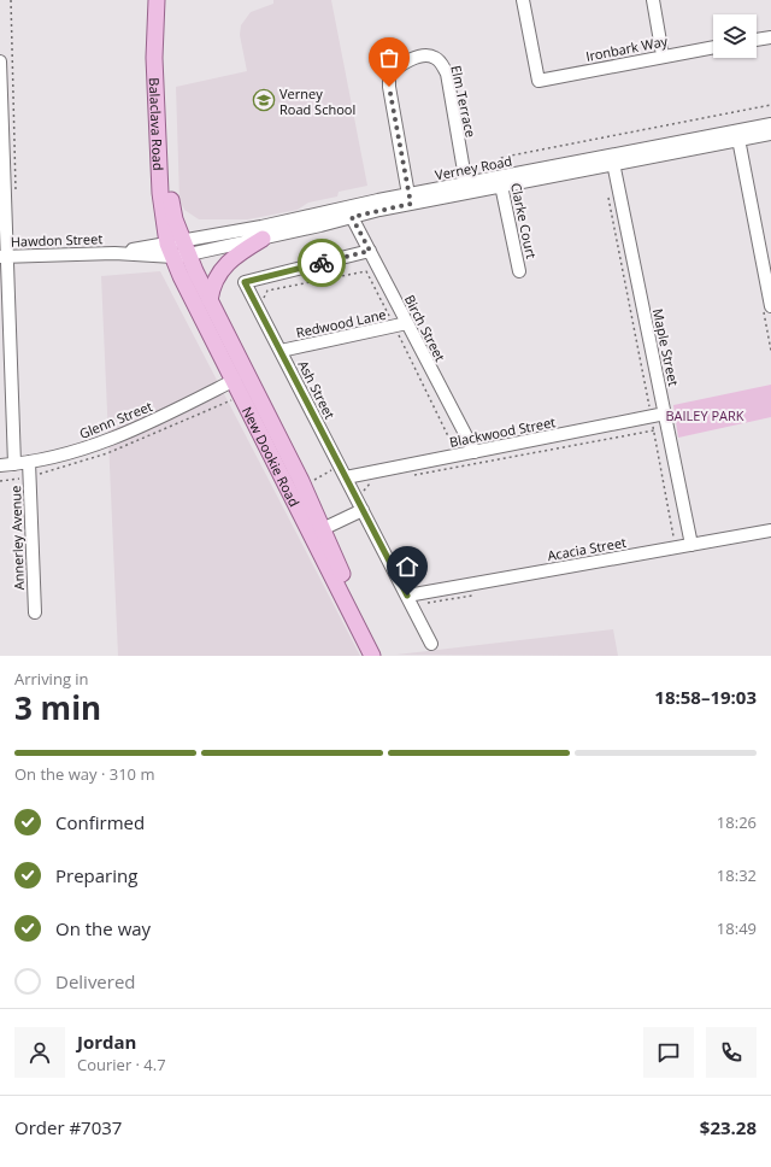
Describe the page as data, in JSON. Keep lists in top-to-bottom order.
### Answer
{
  "streets": {
    "main road": ["Balaclava Road", "New Dookie Road"],
    "street": [
      "Ironbark Way",
      "Elm Terrace",
      "Verney Road",
      "Clarke Court",
      "Hawdon Street",
      "Redwood Lane",
      "Birch Street",
      "Maple Street",
      "Ash Street",
      "Glenn Street",
      "Blackwood Street",
      "Annerley Avenue",
      "Acacia Street"
    ]
  },
  "crossings": [
    ["Elm Terrace", "Verney Road"],
    ["Balaclava Road", "Verney Road"],
    ["Balaclava Road", "Hawdon Street"],
    ["Balaclava Road", "New Dookie Road"],
    ["Verney Road", "Clarke Court"],
    ["Verney Road", "Hawdon Street"],
    ["Verney Road", "Birch Street"],
    ["Verney Road", "Maple Street"],
    ["Verney Road", "New Dookie Road"],
    ["Hawdon Street", "New Dookie Road"],
    ["Redwood Lane", "Birch Street"],
    ["Redwood Lane", "Ash Street"],
    ["Birch Street", "Ash Street"],
    ["Birch Street", "Blackwood Street"],
    ["Maple Street", "Blackwood Street"],
    ["Maple Street", "Acacia Street"],
    ["Ash Street", "Blackwood Street"],
    ["Ash Street", "Acacia Street"],
    ["Glenn Street", "New Dookie Road"],
    ["Glenn Street", "Annerley Avenue"]
  ],
  "parks": ["BAILEY PARK"],
  "places": {
    "school or university": ["Verney Road School"]
  },
  "page": {
    "heading": ["3 min", "Arriving in", "18:58–19:03"],
    "panel": [
      "Jordan",
      "Courier · 4.7",
      "Order #7037",
      "$23.28"
    ],
    "bar": "On the way · 310 m",
    "list": [
      ["Confirmed", "18:26"],
      ["Preparing", "18:32"],
      ["On the way", "18:49"],
      "Delivered"
    ]
  }
}
